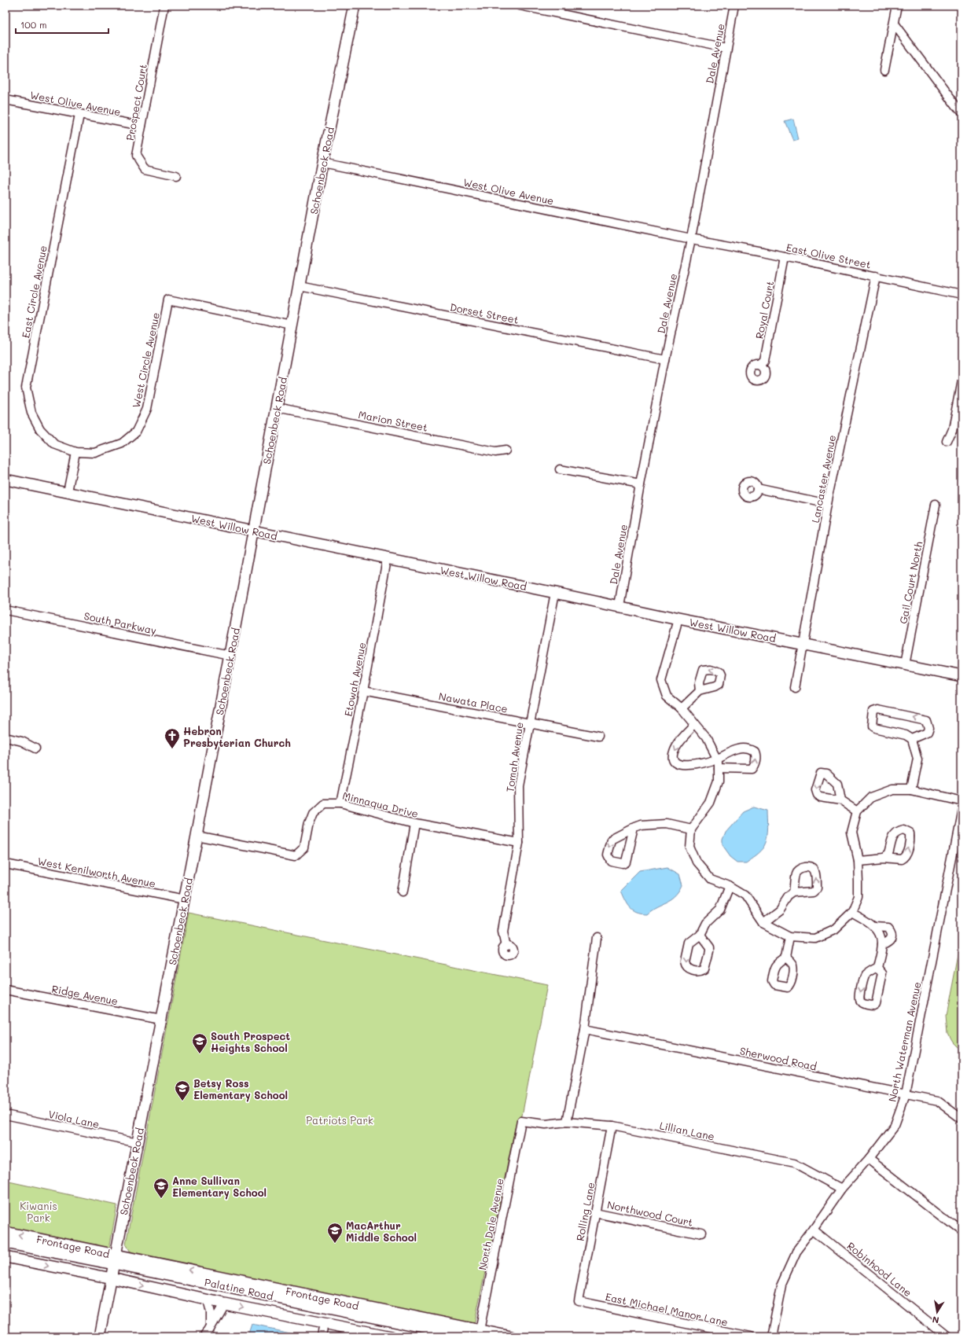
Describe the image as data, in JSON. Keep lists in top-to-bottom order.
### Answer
{
  "streets": {
    "highway": ["Palatine Road"],
    "street": [
      "Dale Avenue",
      "Prospect Court",
      "West Olive Avenue",
      "Schoenbeck Road",
      "East Olive Street",
      "East Circle Avenue",
      "Royal Court",
      "Dorset Street",
      "West Circle Avenue",
      "Marion Street",
      "Lancaster Avenue",
      "West Willow Road",
      "Gail Court North",
      "South Parkway",
      "Etowah Avenue",
      "Nawata Place",
      "Tomah Avenue",
      "Minnaqua Drive",
      "West Kenilworth Avenue",
      "Ridge Avenue",
      "North Waterman Avenue",
      "Sherwood Road",
      "Viola Lane",
      "Lillian Lane",
      "Rolling Lane",
      "Northwood Court",
      "North Dale Avenue",
      "Frontage Road",
      "Robinhood Lane",
      "East Michael Manor Lane"
    ]
  },
  "crossings": [
    ["Dale Avenue", "West Olive Avenue"],
    ["Dale Avenue", "East Olive Street"],
    ["Dale Avenue", "Dorset Street"],
    ["Dale Avenue", "West Willow Road"],
    ["Prospect Court", "West Olive Avenue"],
    ["West Olive Avenue", "Schoenbeck Road"],
    ["West Olive Avenue", "East Olive Street"],
    ["West Olive Avenue", "East Circle Avenue"],
    ["Schoenbeck Road", "Dorset Street"],
    ["Schoenbeck Road", "West Circle Avenue"],
    ["Schoenbeck Road", "Marion Street"],
    ["Schoenbeck Road", "West Willow Road"],
    ["Schoenbeck Road", "South Parkway"],
    ["Schoenbeck Road", "Minnaqua Drive"],
    ["Schoenbeck Road", "West Kenilworth Avenue"],
    ["Schoenbeck Road", "Ridge Avenue"],
    ["Schoenbeck Road", "Viola Lane"],
    ["Schoenbeck Road", "Frontage Road"],
    ["Schoenbeck Road", "Palatine Road"],
    ["East Olive Street", "Royal Court"],
    ["East Olive Street", "Lancaster Avenue"],
    ["East Circle Avenue", "West Circle Avenue"],
    ["Lancaster Avenue", "West Willow Road"],
    ["West Willow Road", "Gail Court North"],
    ["West Willow Road", "Etowah Avenue"],
    ["West Willow Road", "Tomah Avenue"],
    ["Etowah Avenue", "Nawata Place"],
    ["Etowah Avenue", "Minnaqua Drive"],
    ["Nawata Place", "Tomah Avenue"],
    ["Tomah Avenue", "Minnaqua Drive"],
    ["North Waterman Avenue", "Sherwood Road"],
    ["North Waterman Avenue", "Lillian Lane"],
    ["North Waterman Avenue", "Robinhood Lane"],
    ["Lillian Lane", "Rolling Lane"],
    ["Lillian Lane", "North Dale Avenue"],
    ["Rolling Lane", "Northwood Court"],
    ["Rolling Lane", "East Michael Manor Lane"],
    ["North Dale Avenue", "Palatine Road"],
    ["Frontage Road", "Palatine Road"]
  ],
  "parks": ["Patriots Park", "Kiwanis Park"],
  "places": {
    "church": ["Hebron Presbyterian Church"],
    "school or university": [
      "South Prospect Heights School",
      "Betsy Ross Elementary School",
      "Anne Sullivan Elementary School",
      "MacArthur Middle School"
    ]
  },
  "scale_bar": "100 m",
  "north": "bottom"
}
